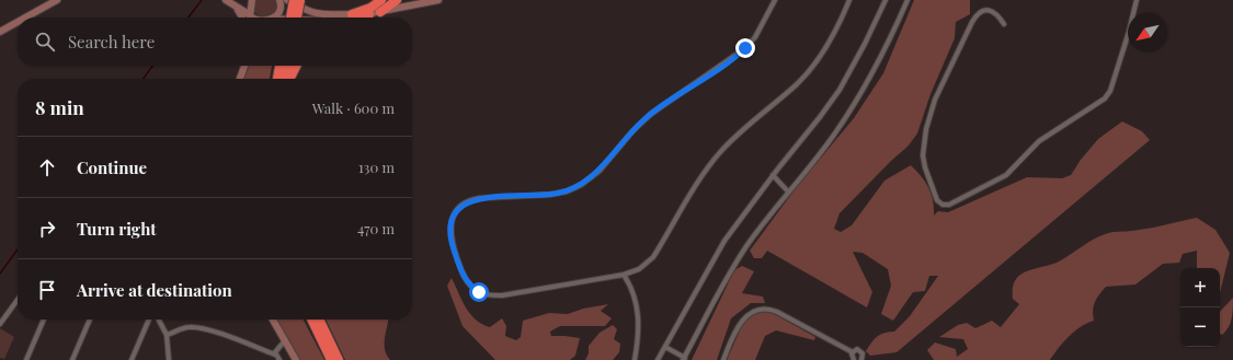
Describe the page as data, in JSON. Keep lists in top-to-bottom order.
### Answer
{
  "north": "bottom left",
  "page": {
    "search": "Search here",
    "heading": ["8 min", "Walk · 600 m"],
    "list": [
      ["Continue", "130 m"],
      ["Turn right", "470 m"],
      "Arrive at destination"
    ],
    "map_buttons": ["+", "−"]
  }
}
